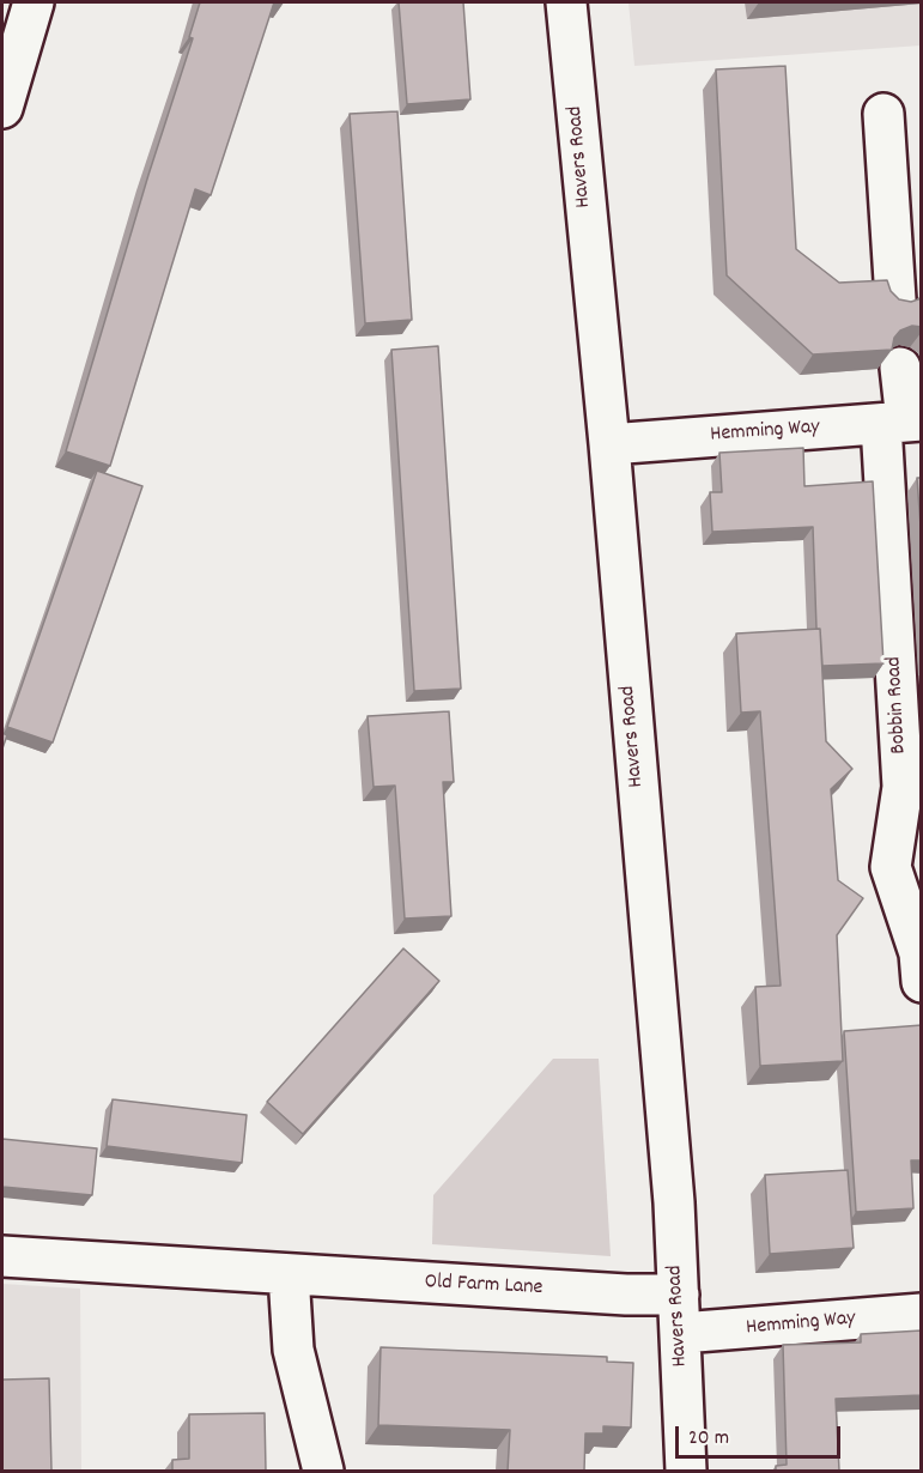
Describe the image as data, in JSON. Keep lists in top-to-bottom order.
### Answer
{
  "streets": {
    "street": [
      "Havers Road",
      "Hemming Way",
      "Bobbin Road",
      "Old Farm Lane"
    ]
  },
  "crossings": [
    ["Havers Road", "Hemming Way"],
    ["Havers Road", "Old Farm Lane"],
    ["Hemming Way", "Bobbin Road"]
  ],
  "scale_bar": "20 m"
}
